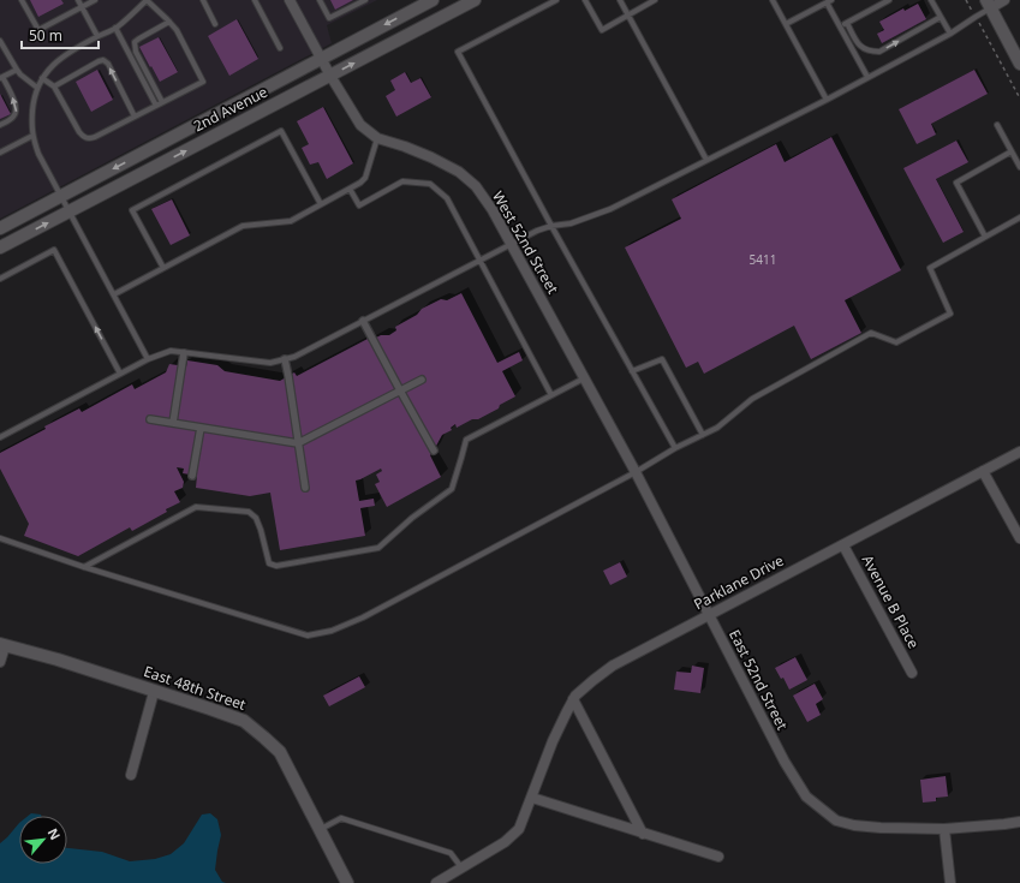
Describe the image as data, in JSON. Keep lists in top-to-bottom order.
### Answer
{
  "streets": {
    "main road": ["2nd Avenue", "East 48th Street"],
    "street": [
      "West 52nd Street",
      "Parklane Drive",
      "Avenue B Place",
      "East 52nd Street"
    ]
  },
  "crossings": [
    ["2nd Avenue", "West 52nd Street"],
    ["West 52nd Street", "East 52nd Street"],
    ["Parklane Drive", "Avenue B Place"],
    ["Parklane Drive", "East 52nd Street"]
  ],
  "house_numbers": ["5411"],
  "scale_bar": "50 m",
  "north": "top right"
}
